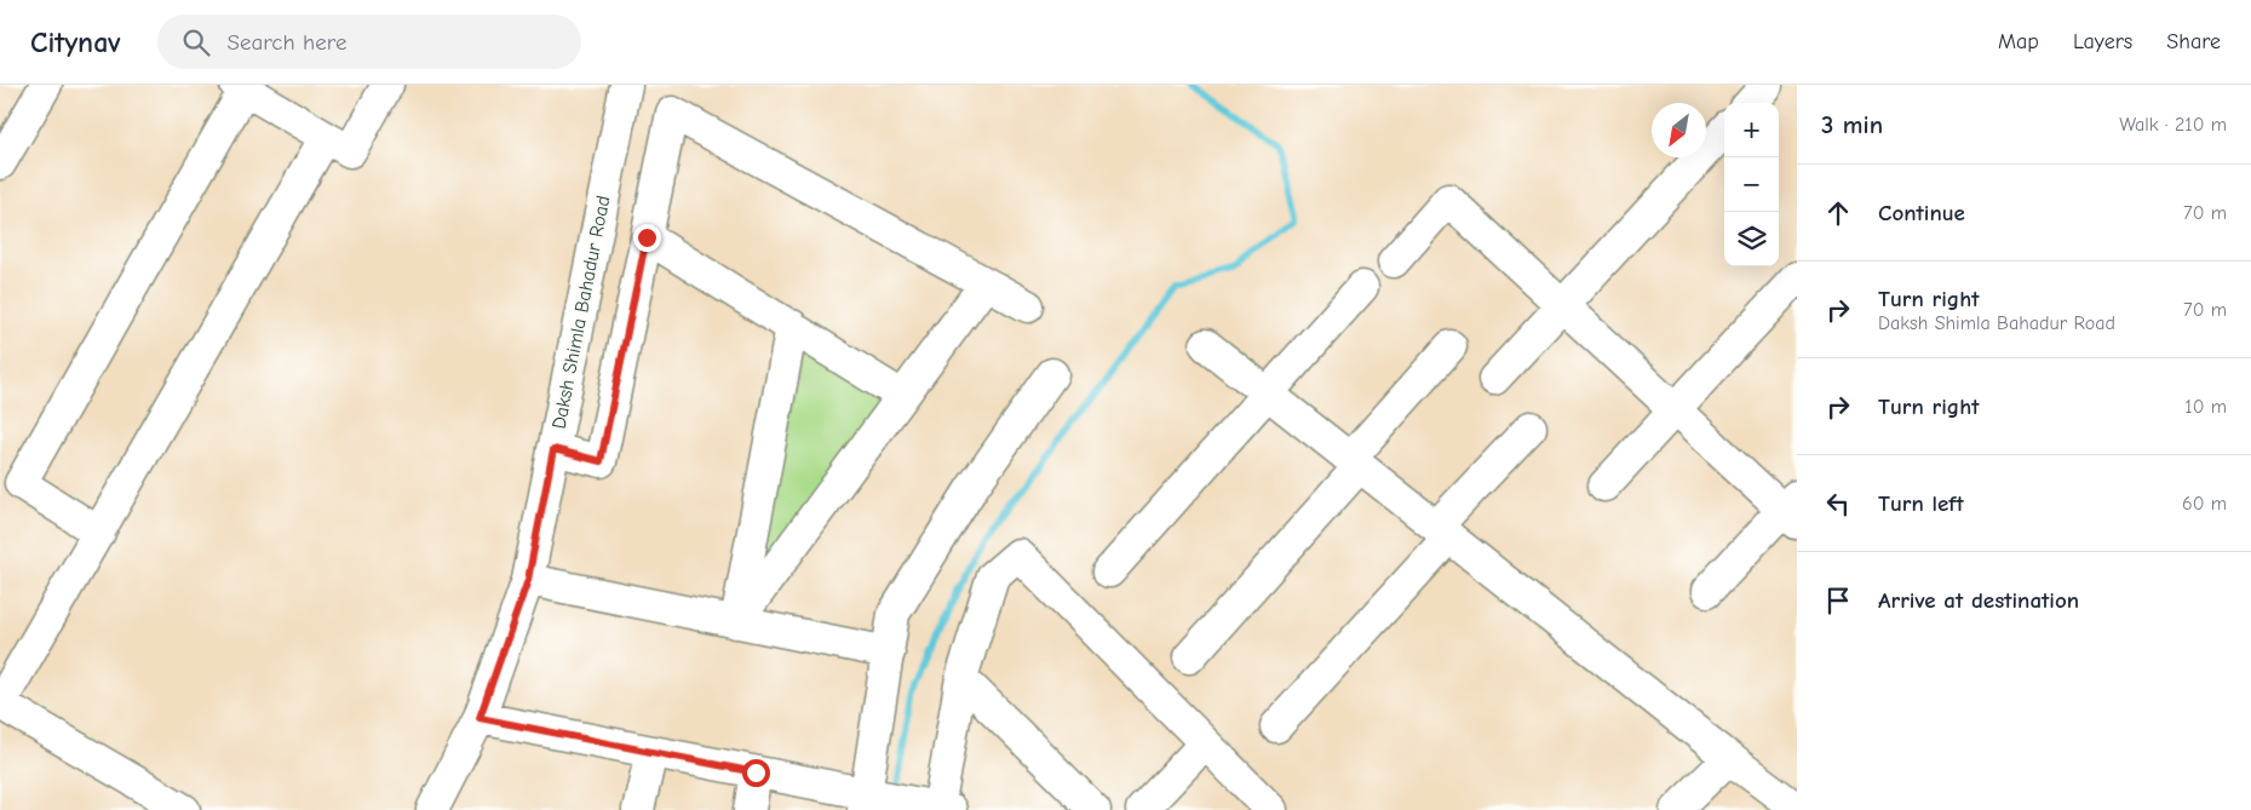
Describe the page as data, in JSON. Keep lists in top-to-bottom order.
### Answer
{
  "streets": {
    "street": ["Daksh Shimla Bahadur Road"]
  },
  "north": "bottom left",
  "page": {
    "header": "Citynav",
    "search": "Search here",
    "nav": ["Map", "Layers", "Share"],
    "heading": ["3 min", "Walk · 210 m"],
    "map_buttons": ["+", "−"],
    "list": [
      ["Continue", "70 m"],
      ["Turn right", "Daksh Shimla Bahadur Road", "70 m"],
      ["Turn right", "10 m"],
      ["Turn left", "60 m"],
      "Arrive at destination"
    ]
  }
}
